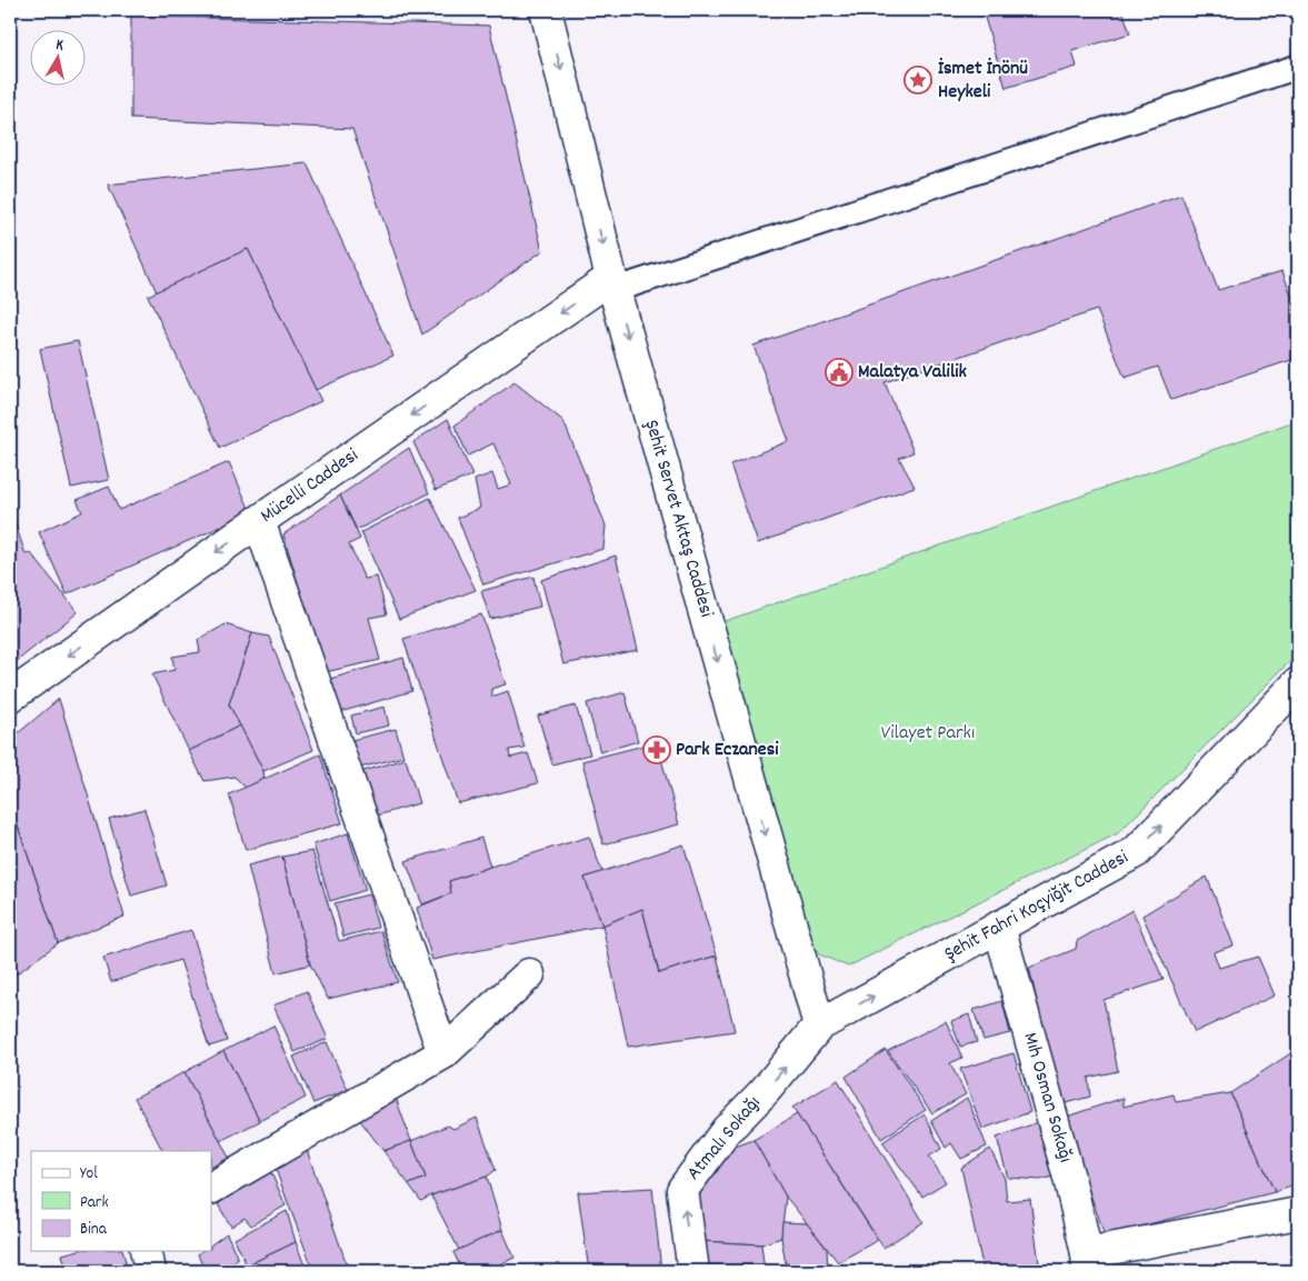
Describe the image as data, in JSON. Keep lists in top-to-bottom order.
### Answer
{
  "streets": {
    "main road": [
      "Mücelli Caddesi",
      "Şehit Servet Aktaş Caddesi",
      "Şehit Fahri Koçyiğit Caddesi",
      "Mıh Osman Sokağı",
      "Atmalı Sokağı"
    ]
  },
  "crossings": [
    ["Mücelli Caddesi", "Şehit Servet Aktaş Caddesi"],
    ["Şehit Servet Aktaş Caddesi", "Şehit Fahri Koçyiğit Caddesi"],
    ["Şehit Servet Aktaş Caddesi", "Atmalı Sokağı"],
    ["Şehit Fahri Koçyiğit Caddesi", "Mıh Osman Sokağı"],
    ["Şehit Fahri Koçyiğit Caddesi", "Atmalı Sokağı"]
  ],
  "one_way": ["Mücelli Caddesi", "Şehit Servet Aktaş Caddesi", "Şehit Fahri Koçyiğit Caddesi"],
  "parks": ["Vilayet Parkı"],
  "places": {
    "place": ["İsmet İnönü Heykeli"],
    "public building": ["Malatya Valilik"],
    "pharmacy": ["Park Eczanesi"]
  },
  "legend": ["Yol", "Park", "Bina"],
  "north": "top"
}
